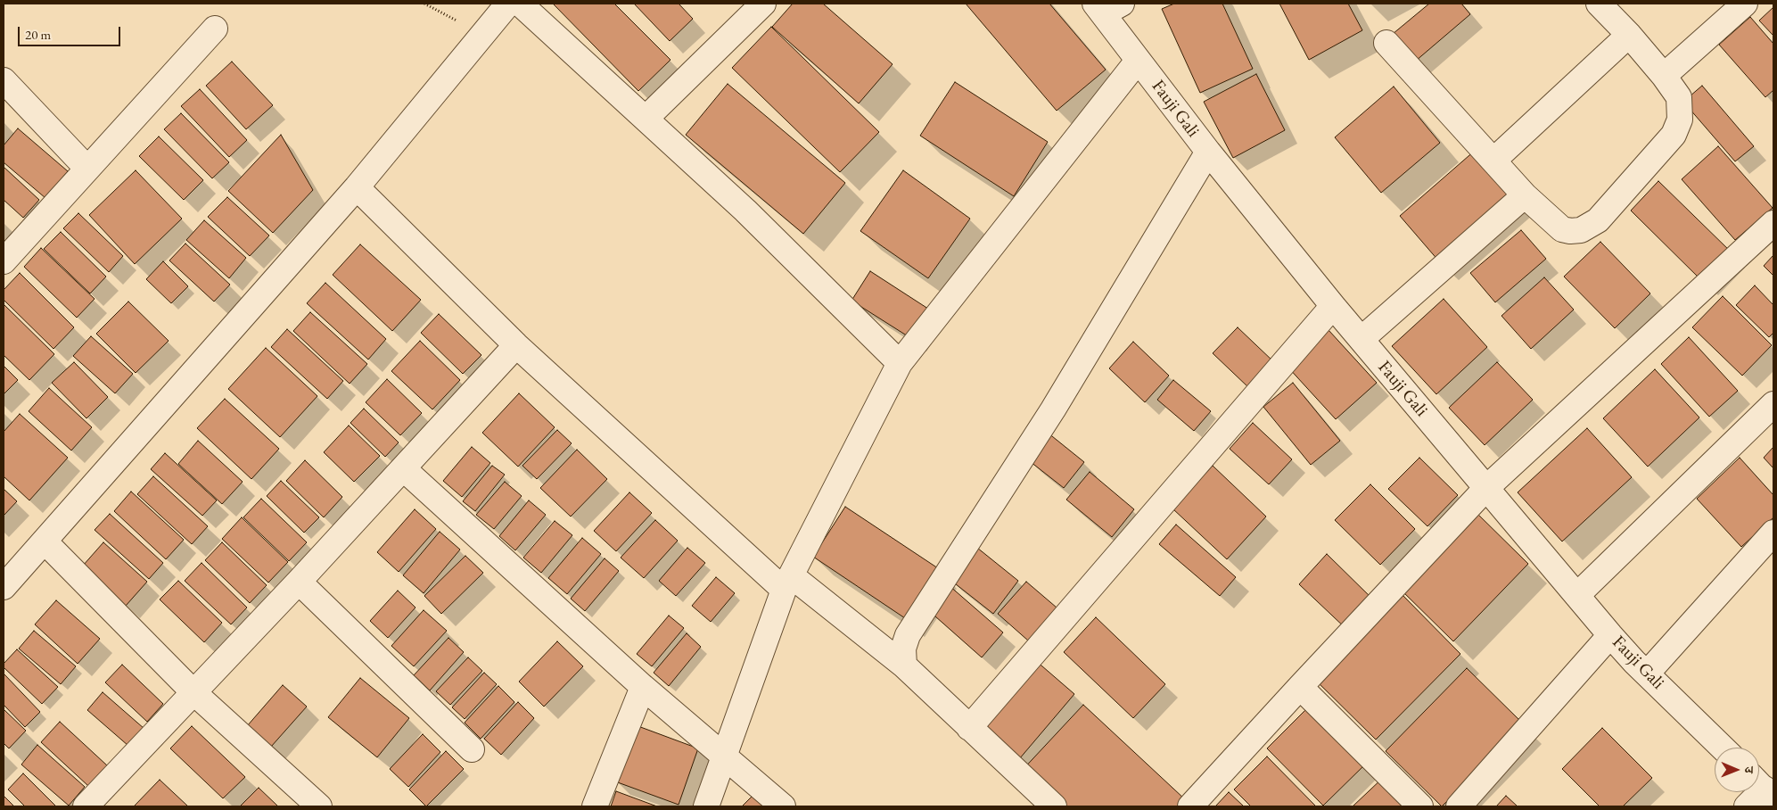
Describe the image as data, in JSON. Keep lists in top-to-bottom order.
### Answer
{
  "streets": {
    "street": ["Fauji Gali"]
  },
  "scale_bar": "20 m",
  "north": "right"
}
